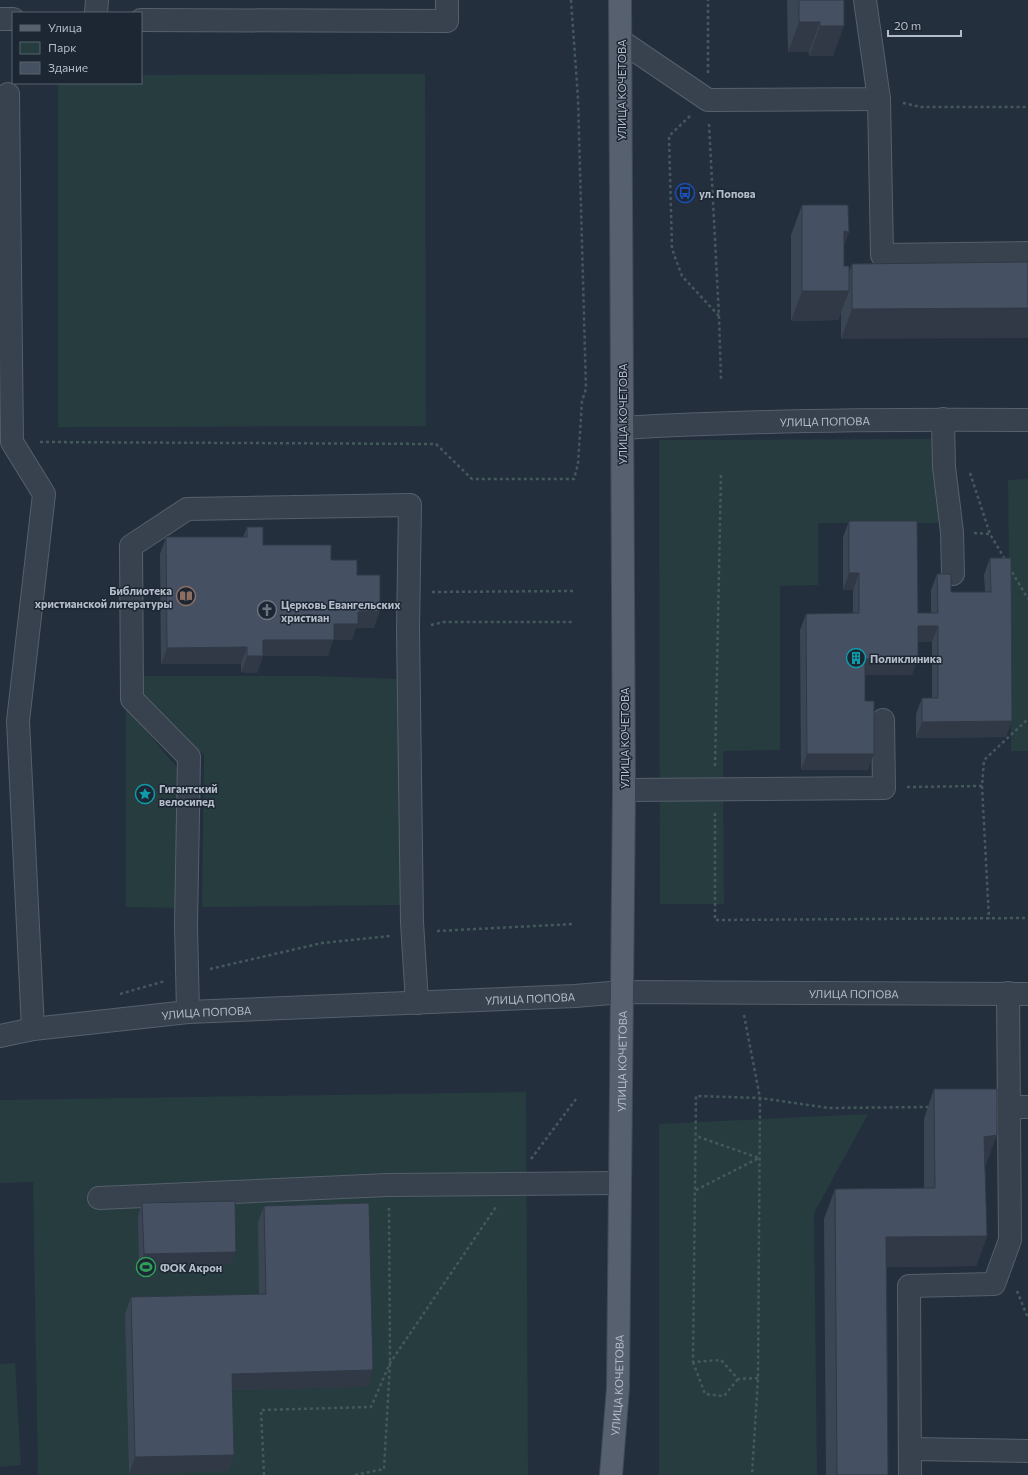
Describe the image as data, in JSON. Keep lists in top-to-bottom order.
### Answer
{
  "streets": {
    "main road": ["УЛИЦА КОЧЕТОВА"],
    "street": ["УЛИЦА ПОПОВА"]
  },
  "crossings": [
    ["УЛИЦА КОЧЕТОВА", "УЛИЦА ПОПОВА"]
  ],
  "places": {
    "bus stop": ["ул. Попова"],
    "library": ["Библиотека христианской литературы"],
    "church": ["Церковь Евангельских христиан"],
    "building": ["Поликлиника"],
    "place": ["Гигантский велосипед"],
    "sports": ["ФОК Акрон"]
  },
  "legend": ["Улица", "Парк", "Здание"],
  "scale_bar": "20 m"
}
